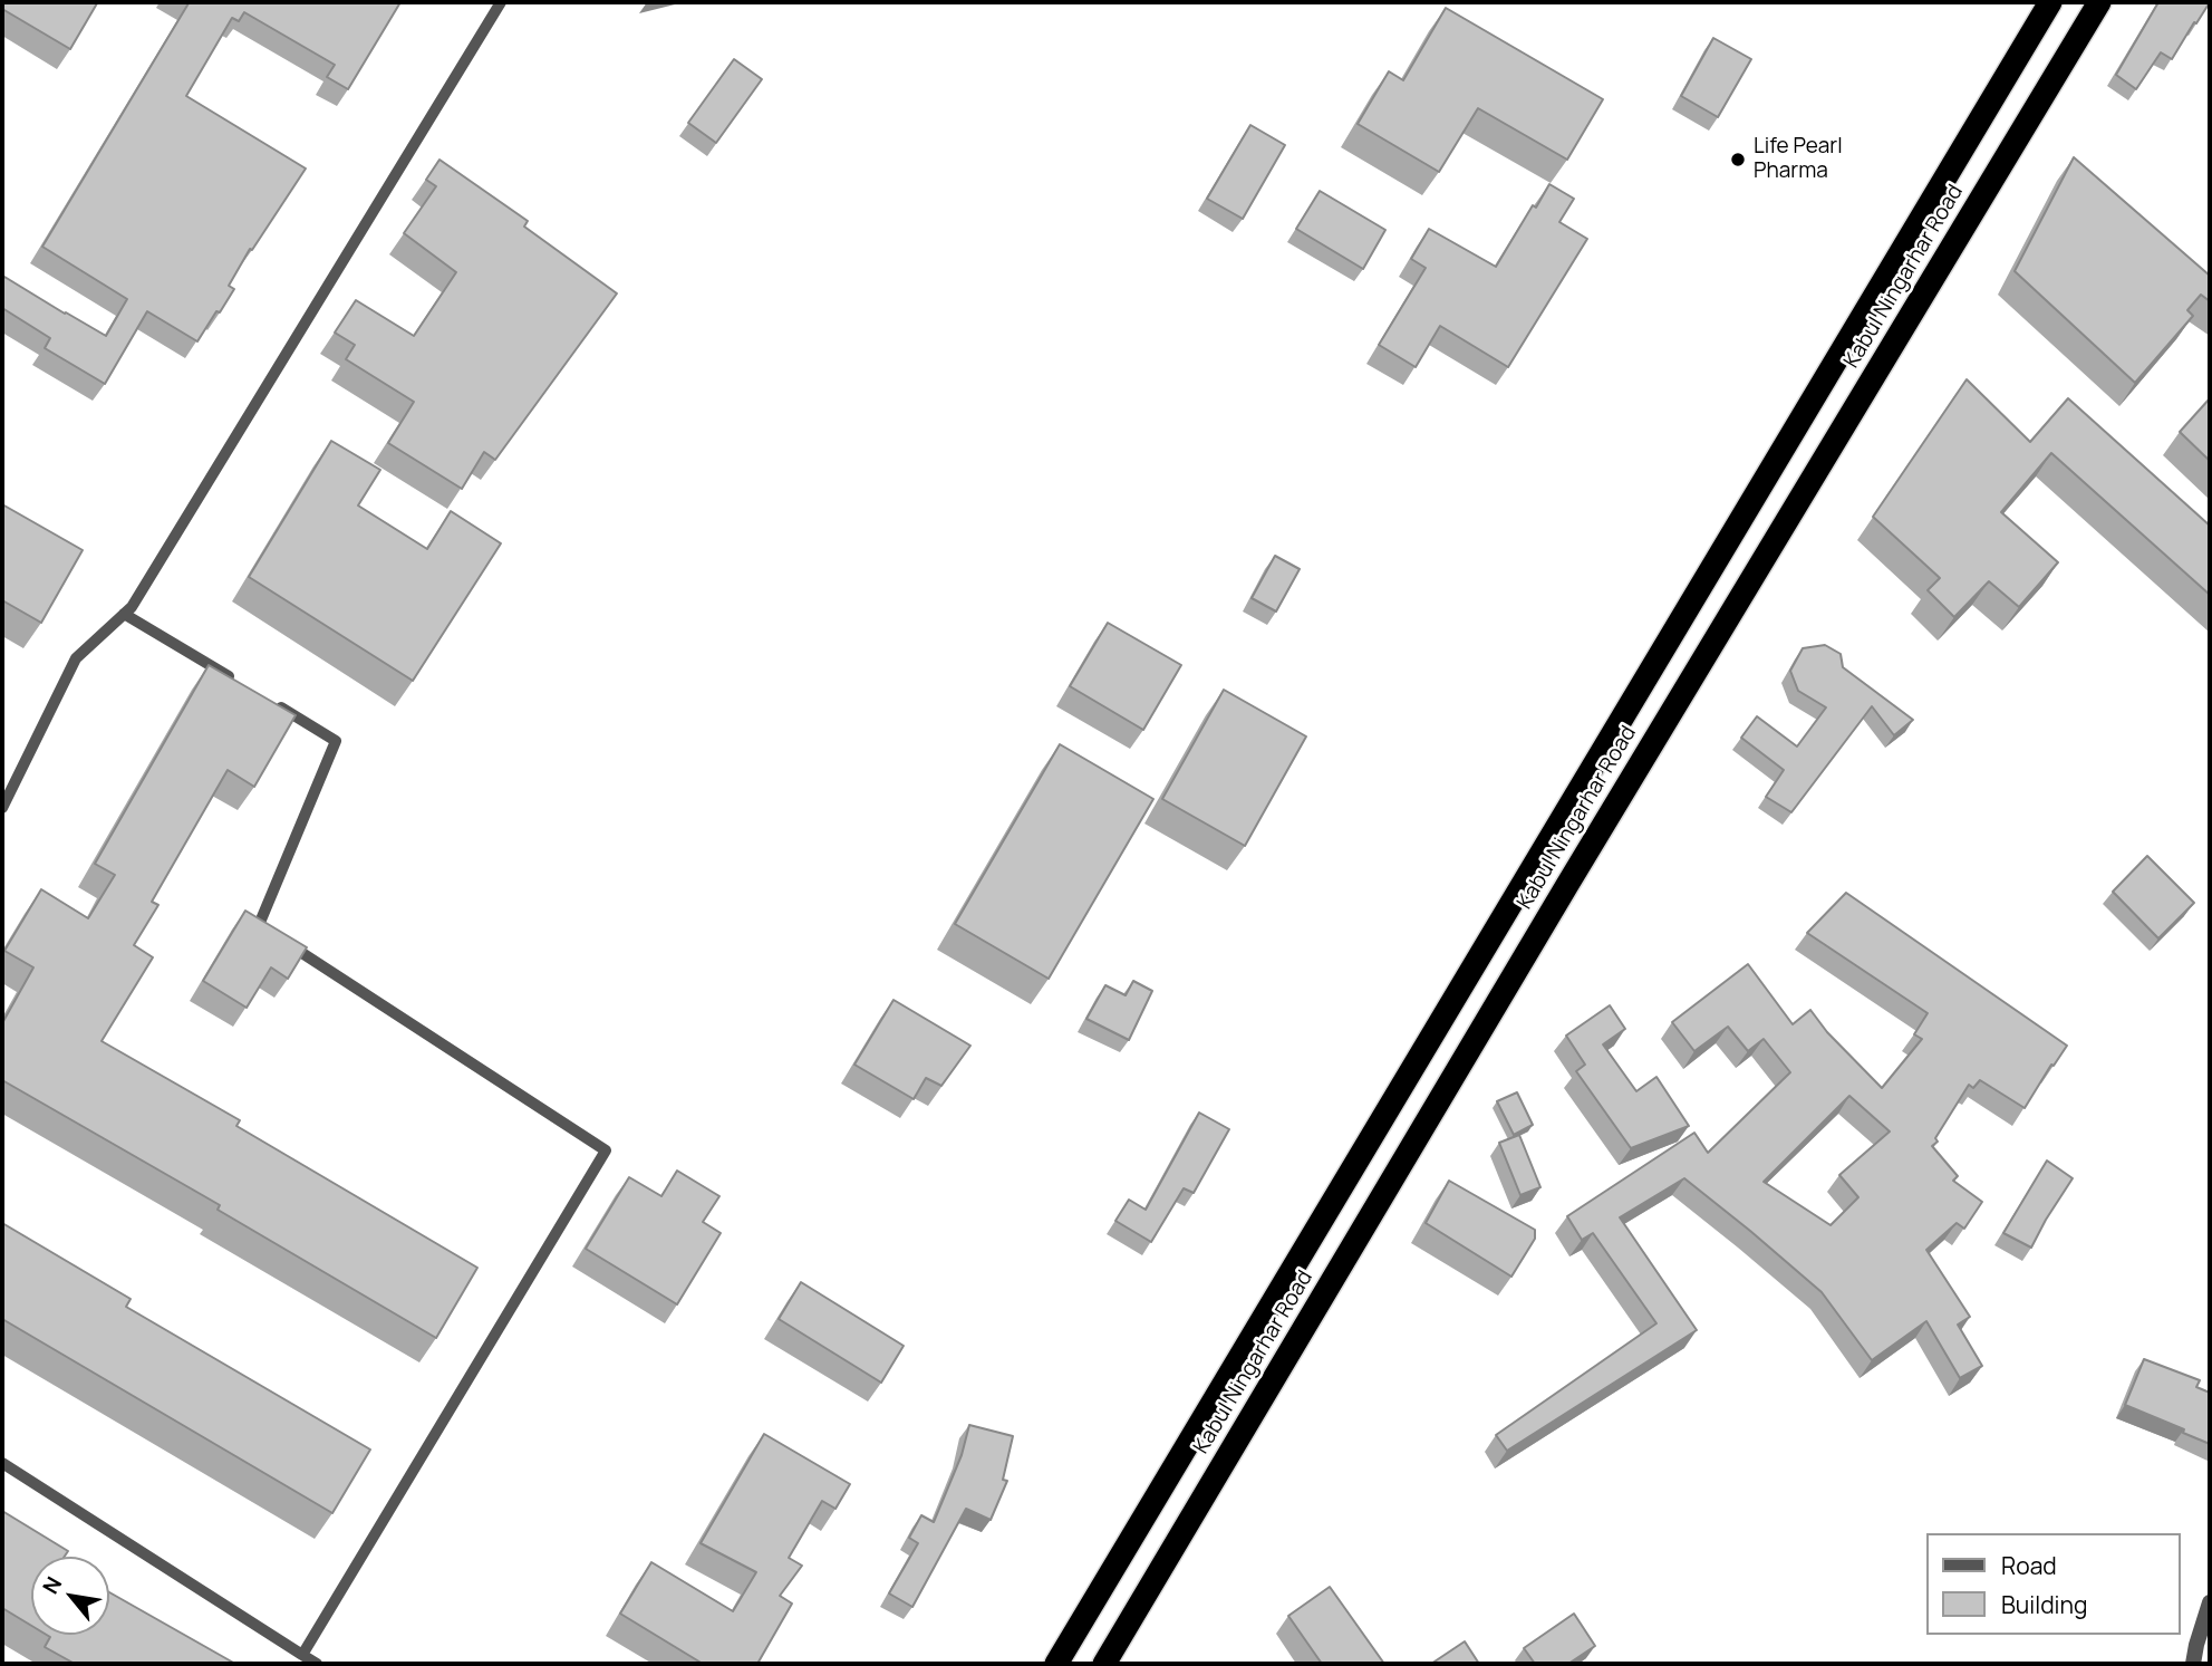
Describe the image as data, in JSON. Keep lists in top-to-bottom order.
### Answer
{
  "streets": {
    "highway": ["Kabul Ningarhar Road"]
  },
  "places": ["Life Pearl Pharma"],
  "legend": ["Road", "Building"],
  "north": "top left"
}
